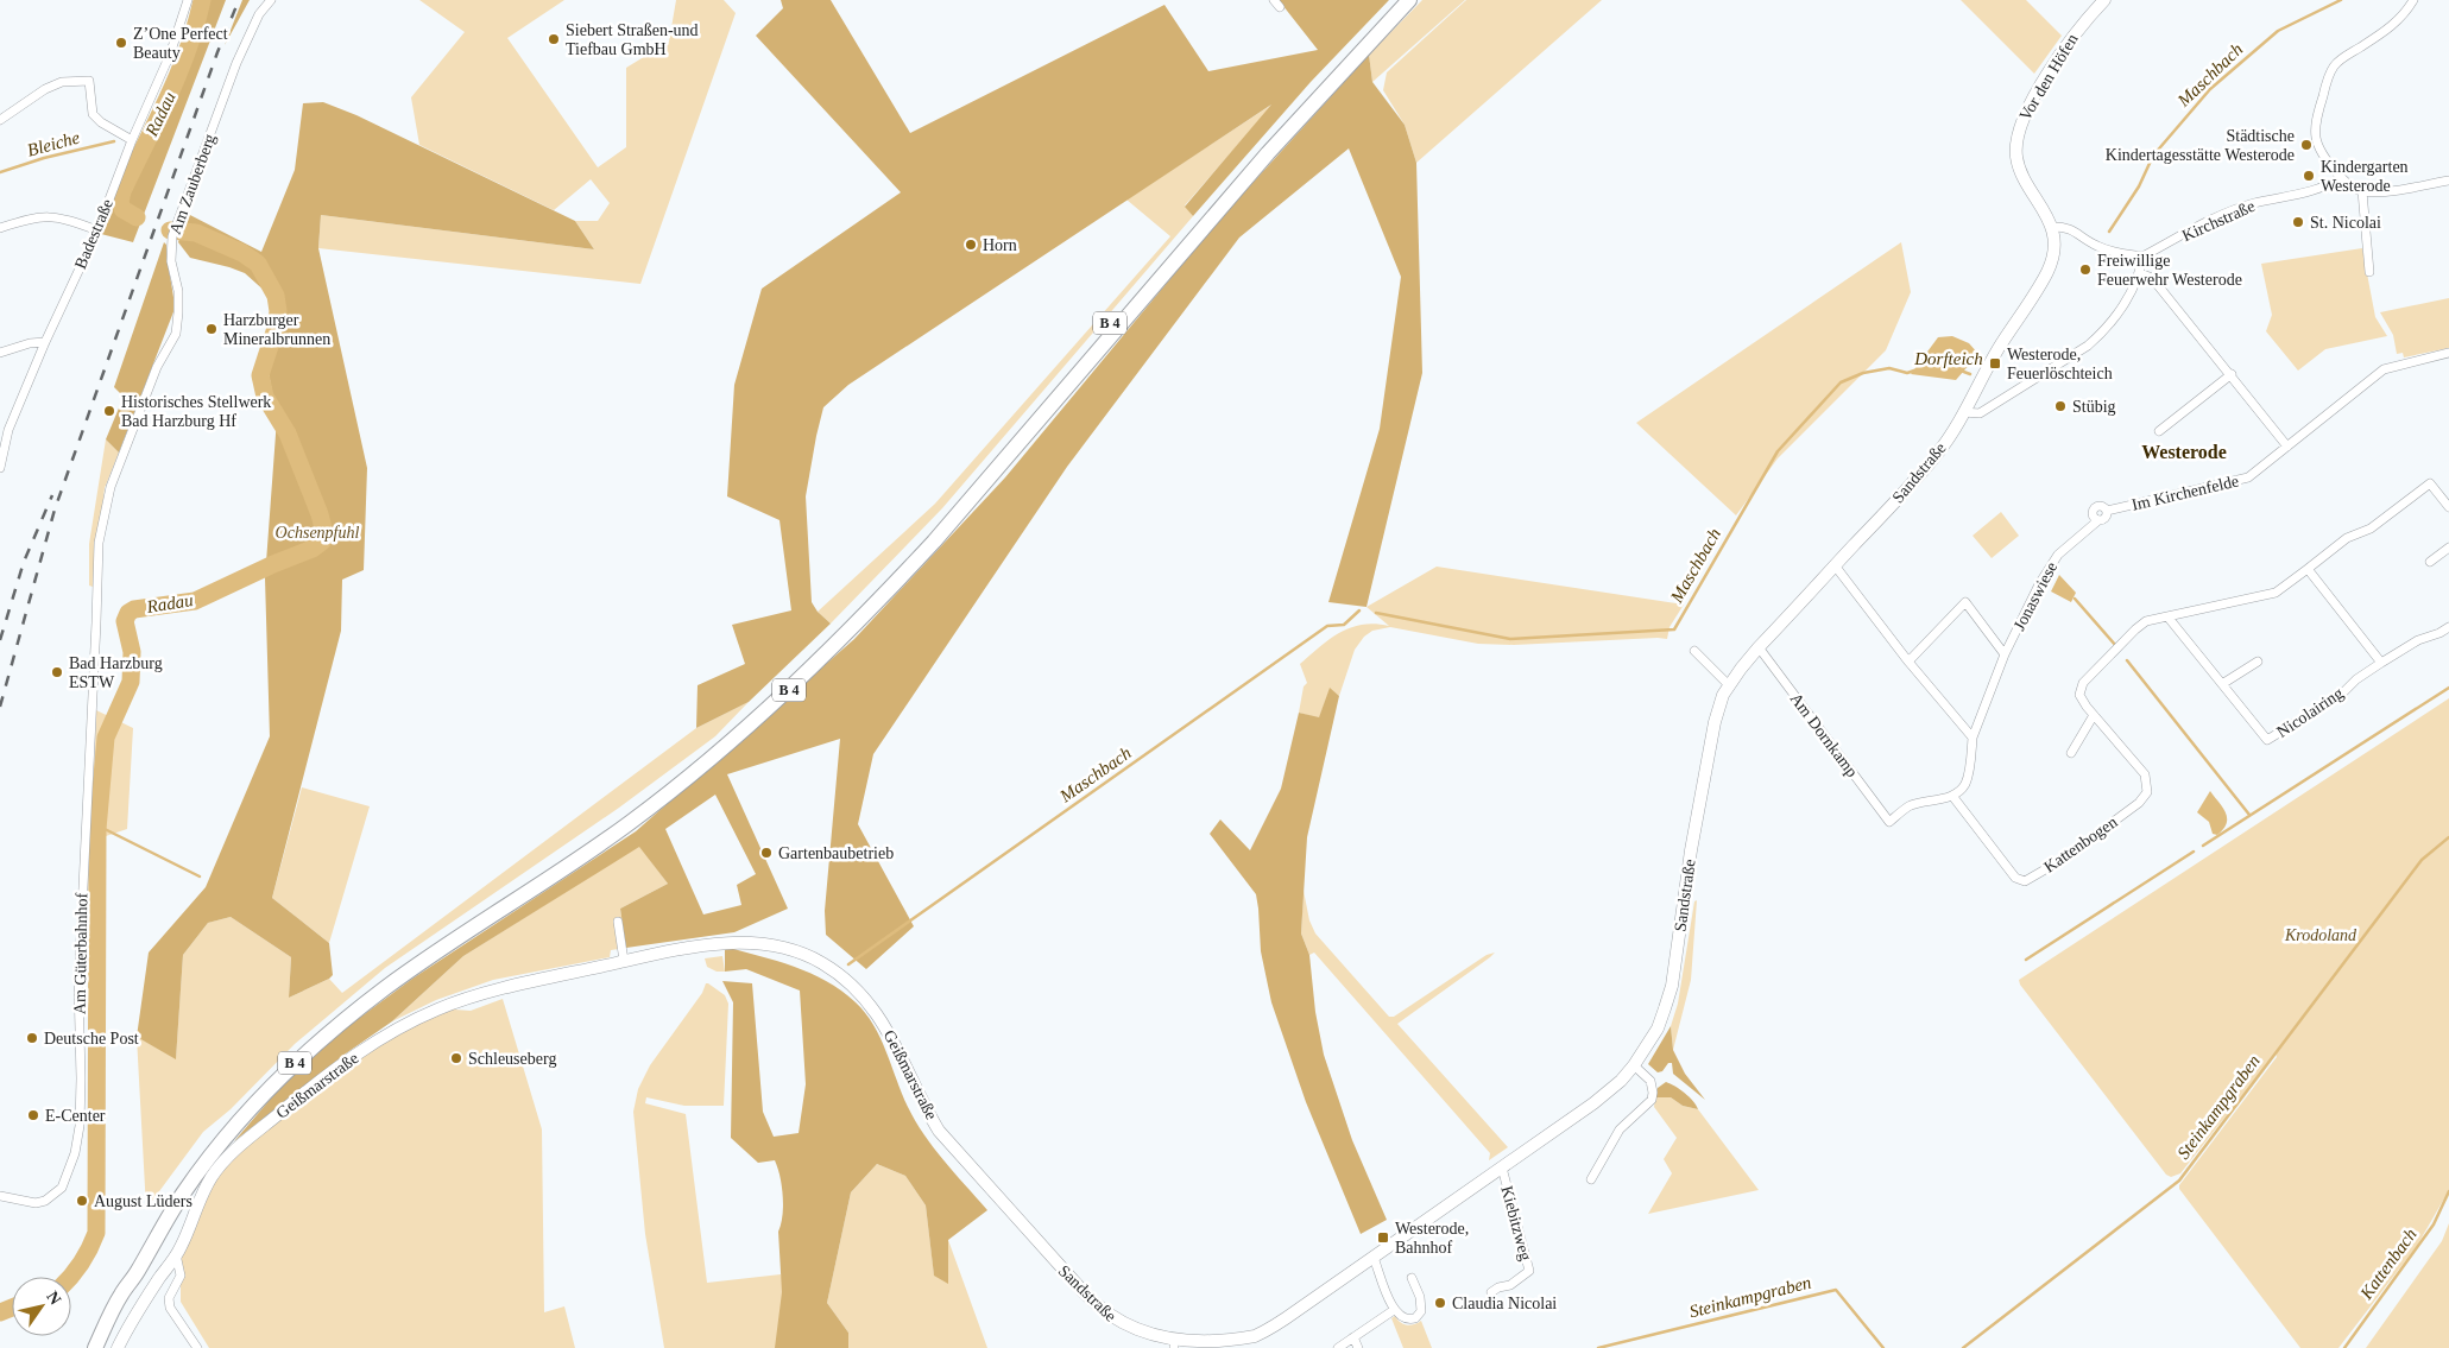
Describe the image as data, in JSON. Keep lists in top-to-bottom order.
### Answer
{
  "streets": {
    "highway": ["B 4"],
    "street": [
      "Vor den Höfen",
      "Am Zauberberg",
      "Kirchstraße",
      "Badestraße",
      "Sandstraße",
      "Im Kirchenfelde",
      "Jonaswiese",
      "Nicolairing",
      "Am Dornkamp",
      "Kattenbogen",
      "Am Güterbahnhof",
      "Geißmarstraße",
      "Kiebitzweg"
    ]
  },
  "crossings": [
    ["Vor den Höfen", "Sandstraße"],
    ["Am Zauberberg", "Am Güterbahnhof"],
    ["Sandstraße", "Am Dornkamp"],
    ["Sandstraße", "Geißmarstraße"],
    ["Sandstraße", "Kiebitzweg"],
    ["Im Kirchenfelde", "Jonaswiese"],
    ["Jonaswiese", "Am Dornkamp"],
    ["Jonaswiese", "Kattenbogen"],
    ["Nicolairing", "Kattenbogen"],
    ["Am Dornkamp", "Kattenbogen"]
  ],
  "districts": ["Westerode"],
  "water": [
    "Maschbach",
    "Radau",
    "Bleiche",
    "Dorfteich",
    "Steinkampgraben",
    "Kattenbach"
  ],
  "parks": ["Ochsenpfuhl", "Krodoland"],
  "places": {
    "other": [
      "Siebert Straßen-und Tiefbau GmbH",
      "Z’One Perfect Beauty",
      "Städtische Kindertagesstätte Westerode",
      "Kindergarten Westerode",
      "St. Nicolai",
      "Horn",
      "Freiwillige Feuerwehr Westerode",
      "Harzburger Mineralbrunnen",
      "Stübig",
      "Historisches Stellwerk Bad Harzburg Hf",
      "Bad Harzburg ESTW",
      "Gartenbaubetrieb",
      "Deutsche Post",
      "Schleuseberg",
      "E-Center",
      "August Lüders",
      "Claudia Nicolai"
    ],
    "transit": ["Westerode, Feuerlöschteich", "Westerode, Bahnhof"]
  },
  "north": "top right"
}
